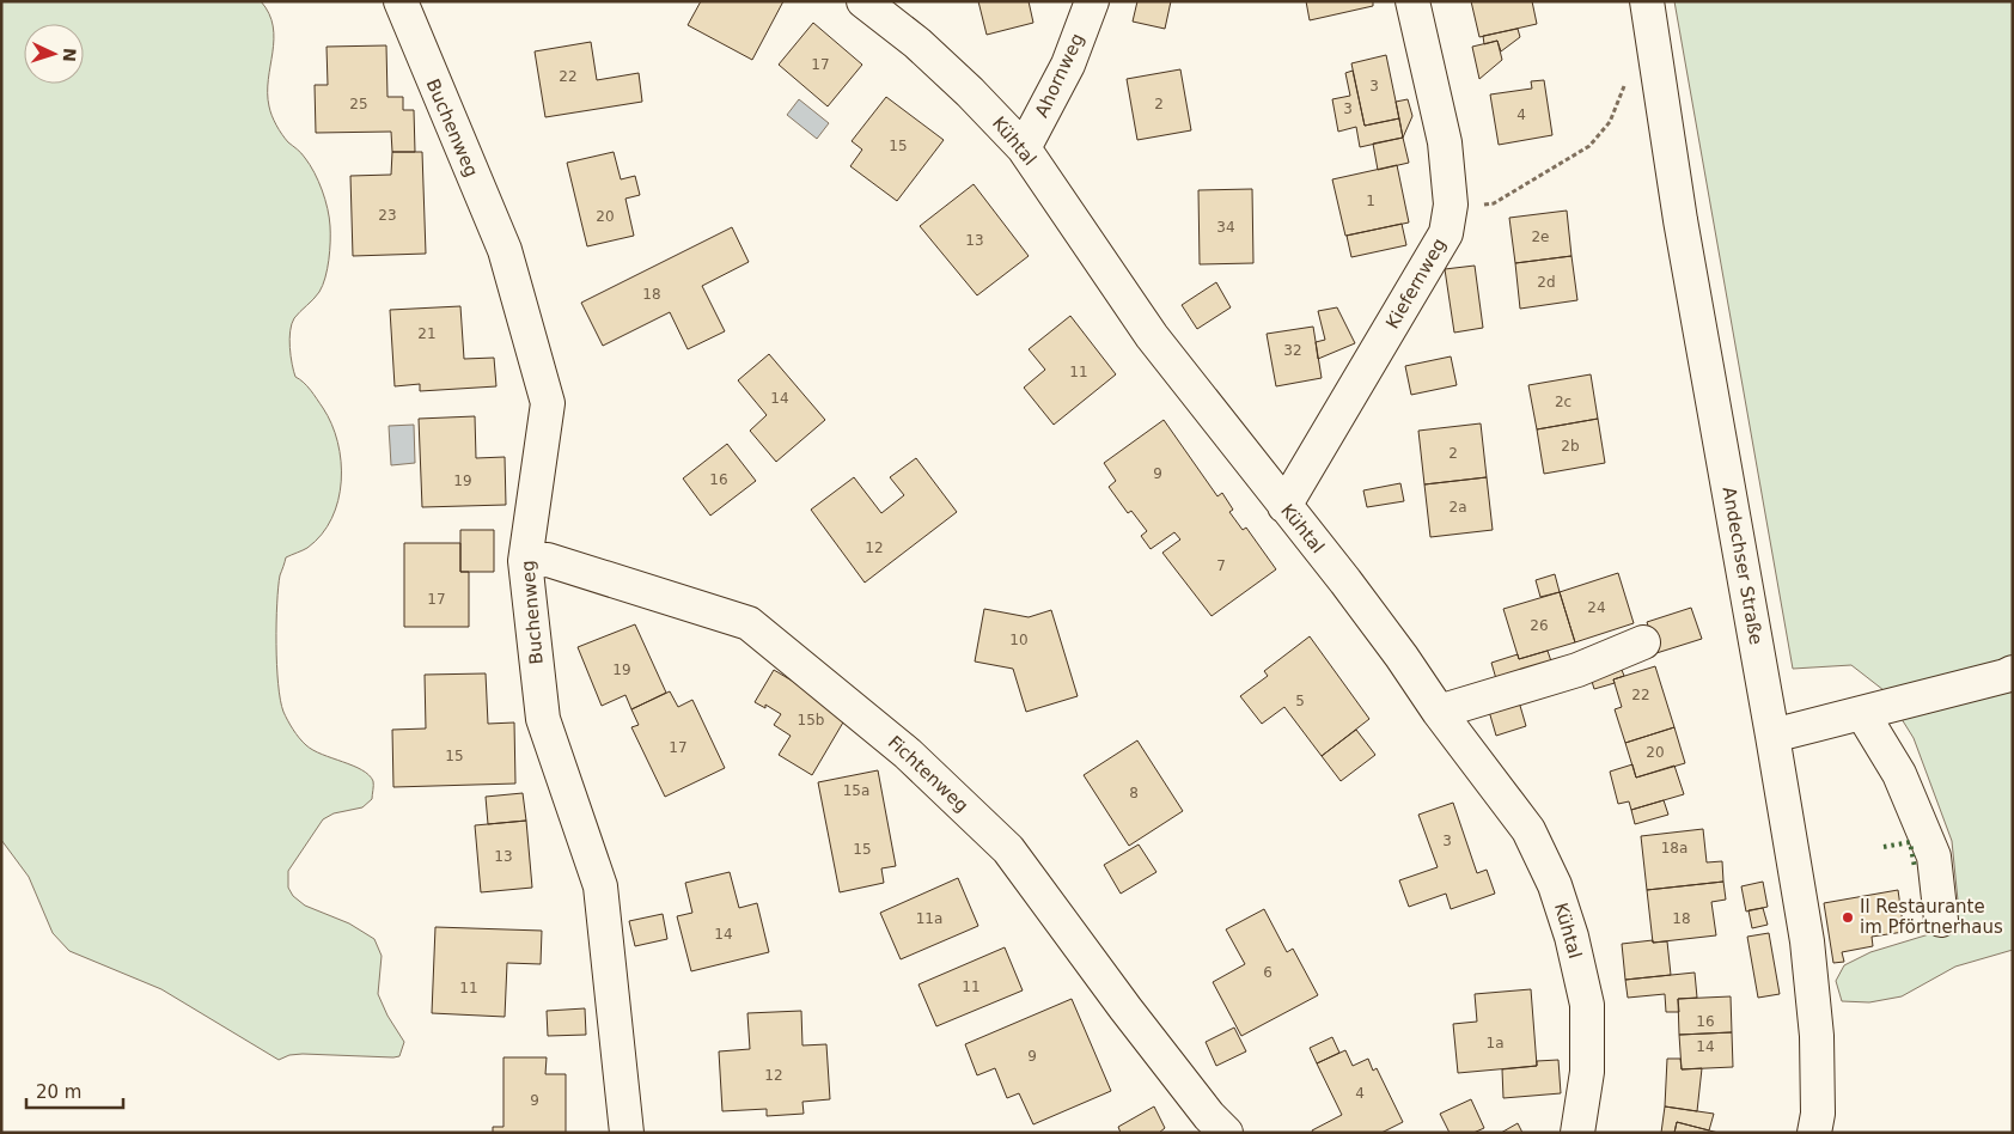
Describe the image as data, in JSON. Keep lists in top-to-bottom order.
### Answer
{
  "streets": {
    "street": [
      "Ahornweg",
      "Buchenweg",
      "Kühtal",
      "Kiefernweg",
      "Andechser Straße",
      "Fichtenweg"
    ]
  },
  "crossings": [
    ["Ahornweg", "Kühtal"],
    ["Buchenweg", "Fichtenweg"],
    ["Kühtal", "Kiefernweg"]
  ],
  "places": ["Il Restaurante im Pförtnerhaus"],
  "house_numbers": [
    "17",
    "22",
    "3",
    "25",
    "2",
    "3",
    "4",
    "15",
    "1",
    "23",
    "20",
    "34",
    "2e",
    "13",
    "2d",
    "18",
    "21",
    "32",
    "11",
    "14",
    "2c",
    "2b",
    "2",
    "9",
    "16",
    "19",
    "2a",
    "12",
    "7",
    "17",
    "24",
    "26",
    "10",
    "19",
    "22",
    "5",
    "15b",
    "17",
    "20",
    "15",
    "15a",
    "8",
    "3",
    "18a",
    "15",
    "13",
    "11a",
    "18",
    "14",
    "6",
    "11",
    "11",
    "16",
    "1a",
    "14",
    "9",
    "12",
    "4",
    "9"
  ],
  "scale_bar": "20 m",
  "north": "right"
}
